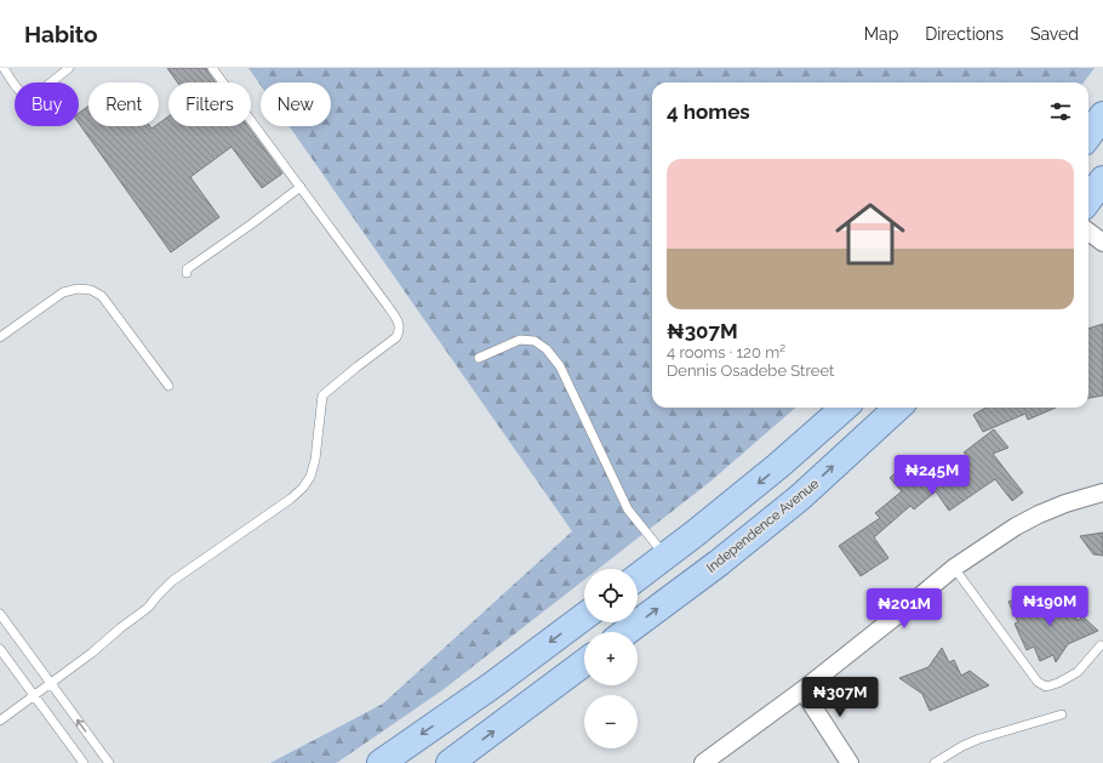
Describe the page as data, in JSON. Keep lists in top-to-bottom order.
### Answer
{
  "streets": {
    "main road": ["Independence Avenue"]
  },
  "page": {
    "header": "Habito",
    "nav": ["Map", "Directions", "Saved"],
    "chip": [
      "Buy",
      "Rent",
      "Filters",
      "New"
    ],
    "heading": "4 homes",
    "list": [
      {
        "name": "₦307M",
        "note": "4 rooms · 120 m² · Dennis Osadebe Street"
      }
    ],
    "price": [
      "₦245M",
      "₦190M",
      "₦201M",
      "₦307M"
    ],
    "map_buttons": ["+", "−"]
  }
}
